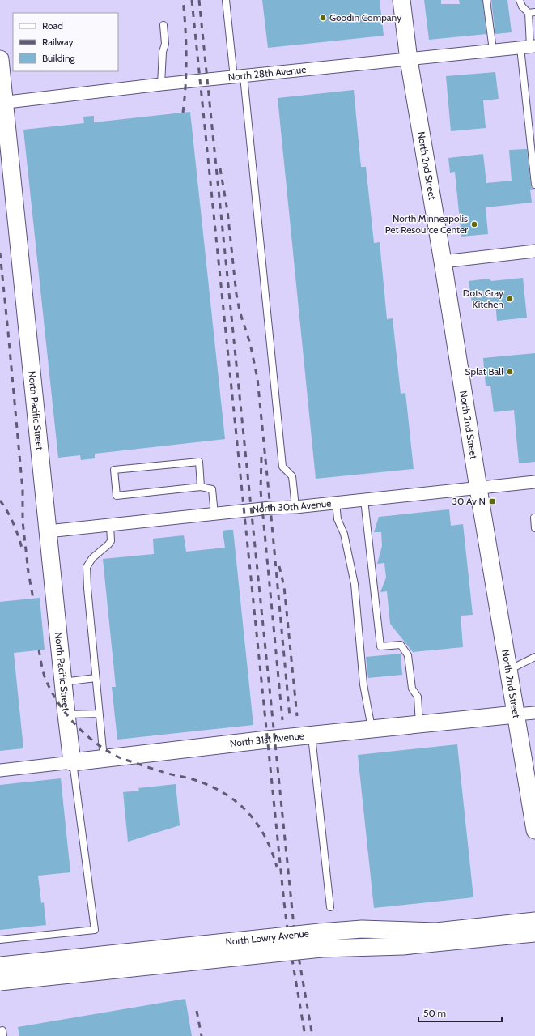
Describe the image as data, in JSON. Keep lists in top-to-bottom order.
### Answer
{
  "streets": {
    "street": [
      "North 28th Avenue",
      "North 2nd Street",
      "North Pacific Street",
      "North 30th Avenue",
      "North 31st Avenue",
      "North Lowry Avenue"
    ]
  },
  "crossings": [
    ["North 28th Avenue", "North 2nd Street"],
    ["North 28th Avenue", "North Pacific Street"],
    ["North 2nd Street", "North 30th Avenue"],
    ["North 2nd Street", "North 31st Avenue"],
    ["North Pacific Street", "North 30th Avenue"],
    ["North Pacific Street", "North 31st Avenue"]
  ],
  "places": {
    "other": [
      "Goodin Company",
      "North Minneapolis Pet Resource Center",
      "Dots Gray Kitchen",
      "Splat Ball"
    ],
    "transit": ["30 Av N"]
  },
  "legend": ["Road", "Railway", "Building"],
  "scale_bar": "50 m"
}
